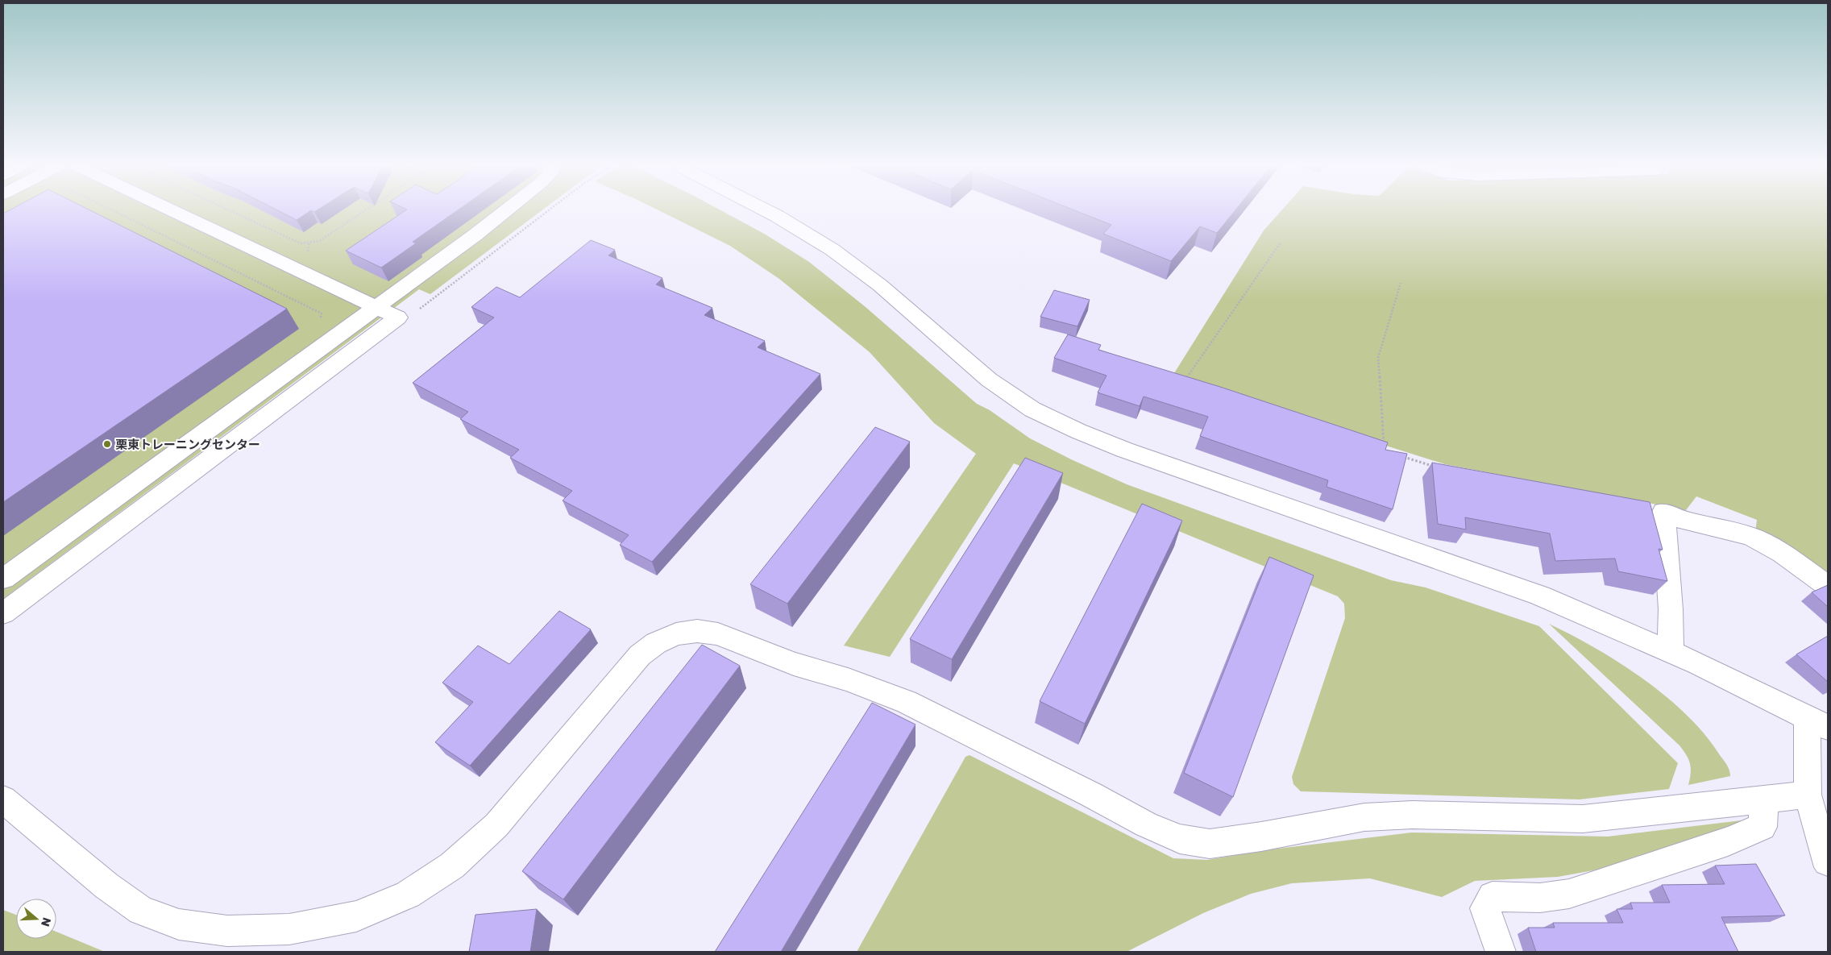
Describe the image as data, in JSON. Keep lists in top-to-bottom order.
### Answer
{
  "places": ["栗東トレーニングセンター"],
  "north": "right"
}
